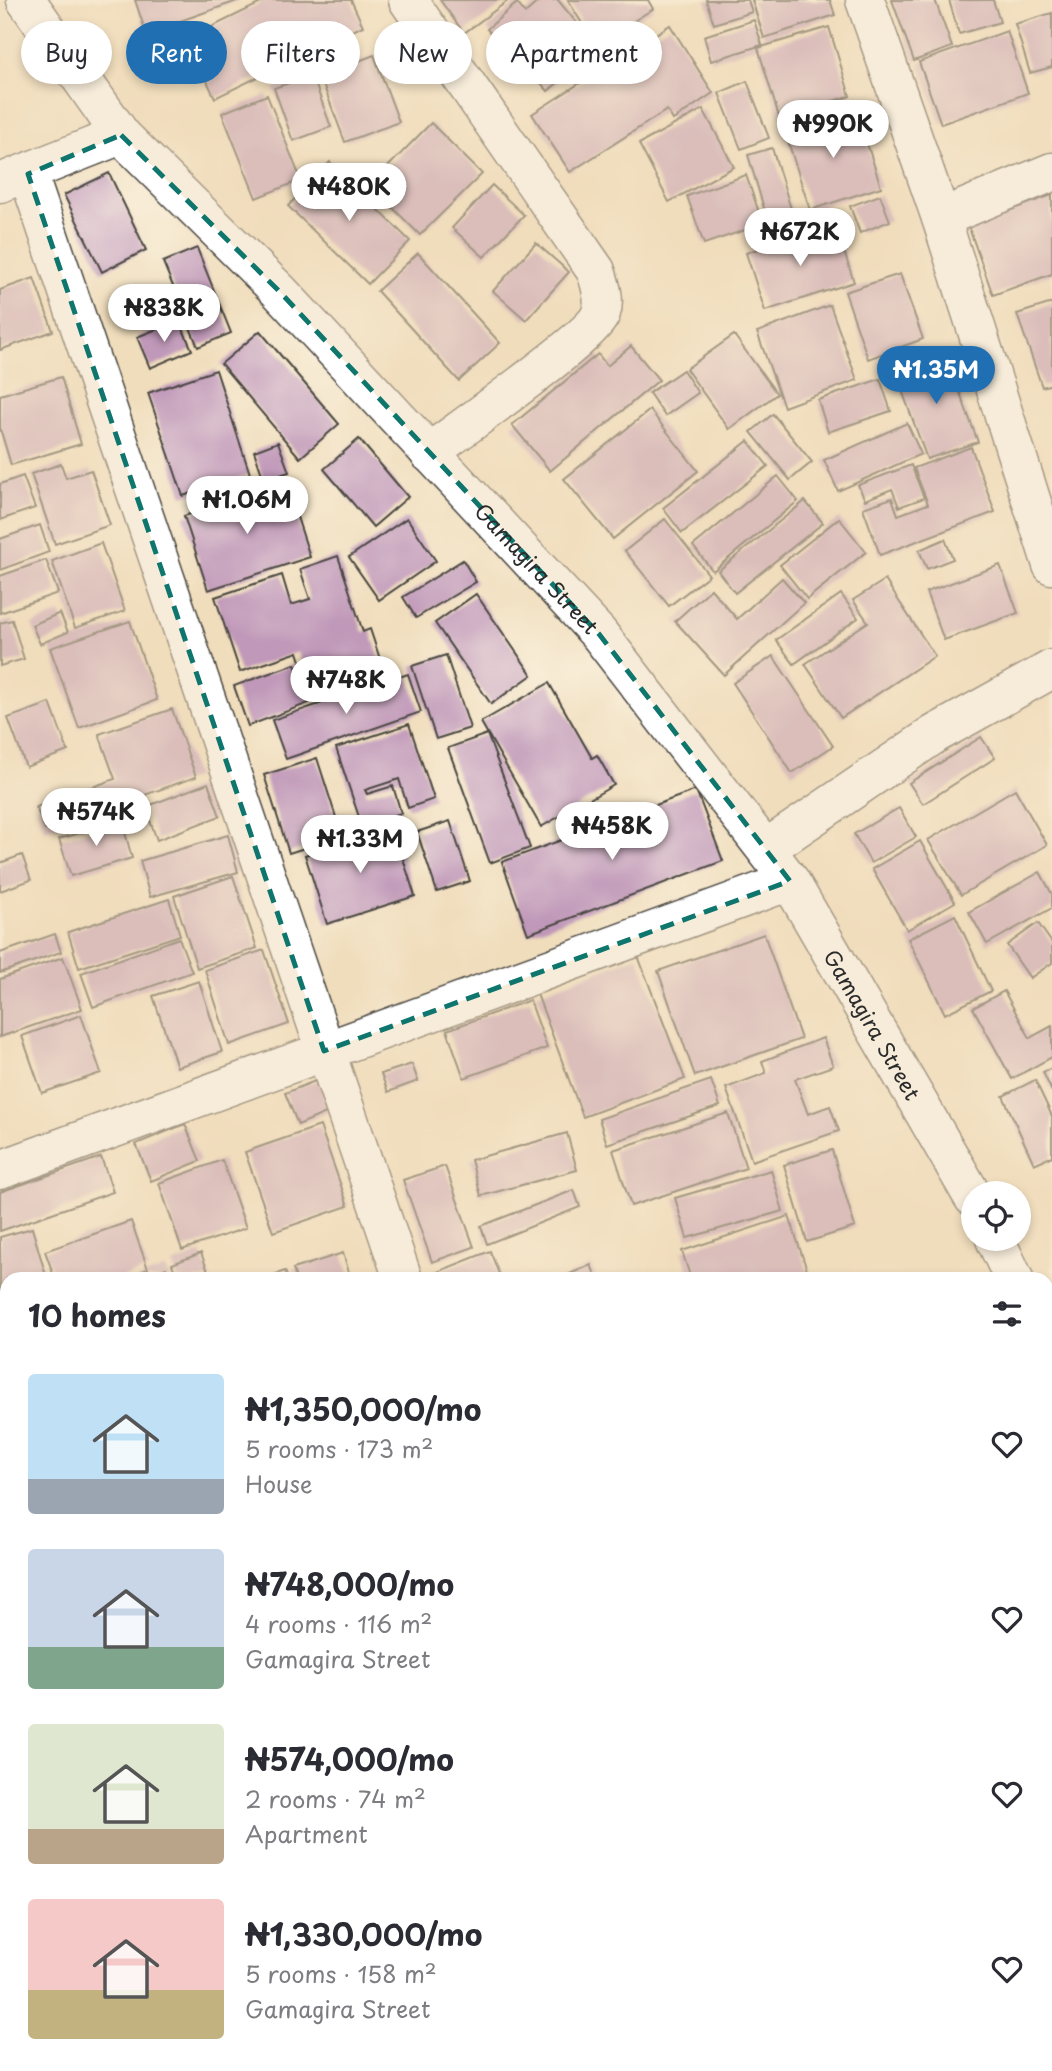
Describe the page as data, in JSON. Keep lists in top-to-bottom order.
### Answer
{
  "streets": {
    "street": ["Gamagira Street"]
  },
  "page": {
    "chip": [
      "Buy",
      "Rent",
      "Filters",
      "New",
      "Apartment"
    ],
    "price": [
      "₦990K",
      "₦480K",
      "₦672K",
      "₦838K",
      "₦1.35M",
      "₦1.06M",
      "₦748K",
      "₦574K",
      "₦458K",
      "₦1.33M"
    ],
    "heading": "10 homes",
    "list": [
      {
        "name": "₦1,350,000/mo",
        "note": "5 rooms · 173 m² · House"
      },
      {
        "name": "₦748,000/mo",
        "note": "4 rooms · 116 m² · Gamagira Street"
      },
      {
        "name": "₦574,000/mo",
        "note": "2 rooms · 74 m² · Apartment"
      },
      {
        "name": "₦1,330,000/mo",
        "note": "5 rooms · 158 m² · Gamagira Street"
      }
    ]
  }
}
